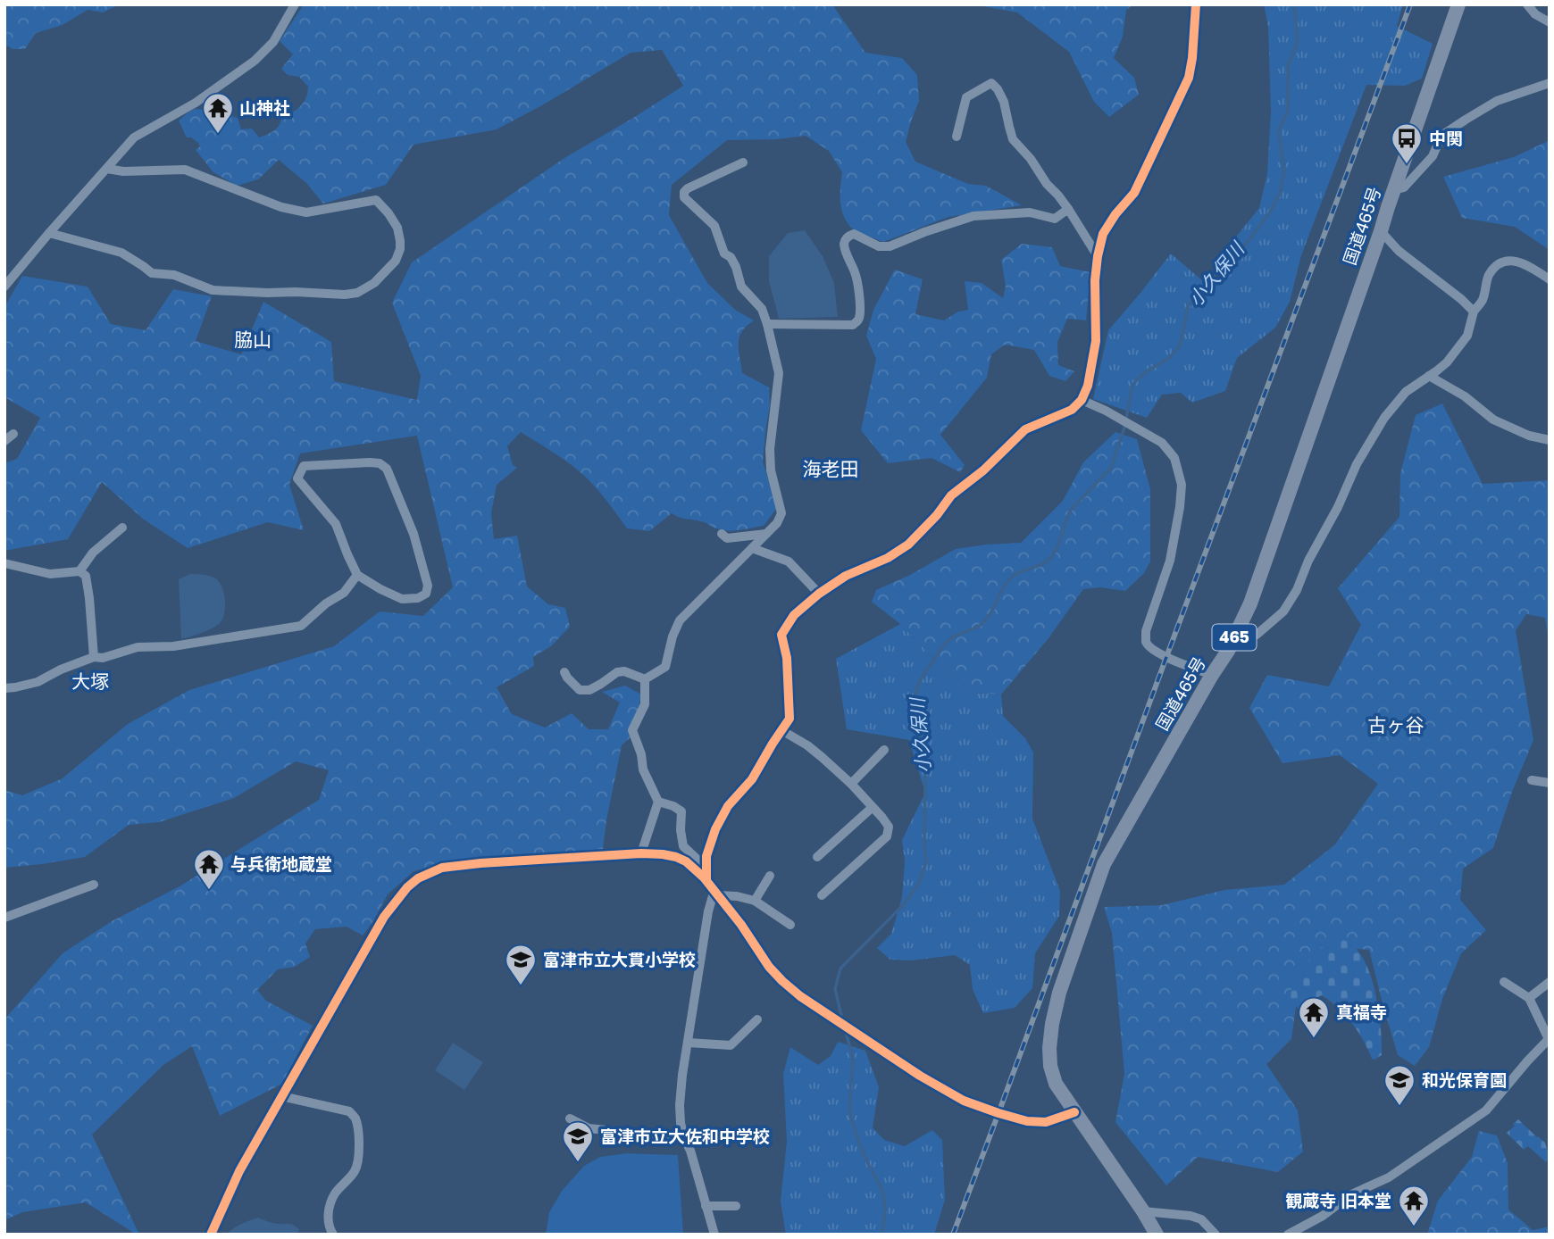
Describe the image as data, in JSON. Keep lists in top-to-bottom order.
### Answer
{
  "streets": {
    "highway": ["国道465号", "465"]
  },
  "districts": [
    "脇山",
    "海老田",
    "大塚",
    "古ヶ谷"
  ],
  "water": ["小久保川"],
  "places": {
    "temple": [
      "山神社",
      "与兵衛地蔵堂",
      "真福寺",
      "観蔵寺 旧本堂"
    ],
    "bus stop": ["中関"],
    "school or university": ["富津市立大貫小学校", "和光保育園", "富津市立大佐和中学校"]
  }
}
